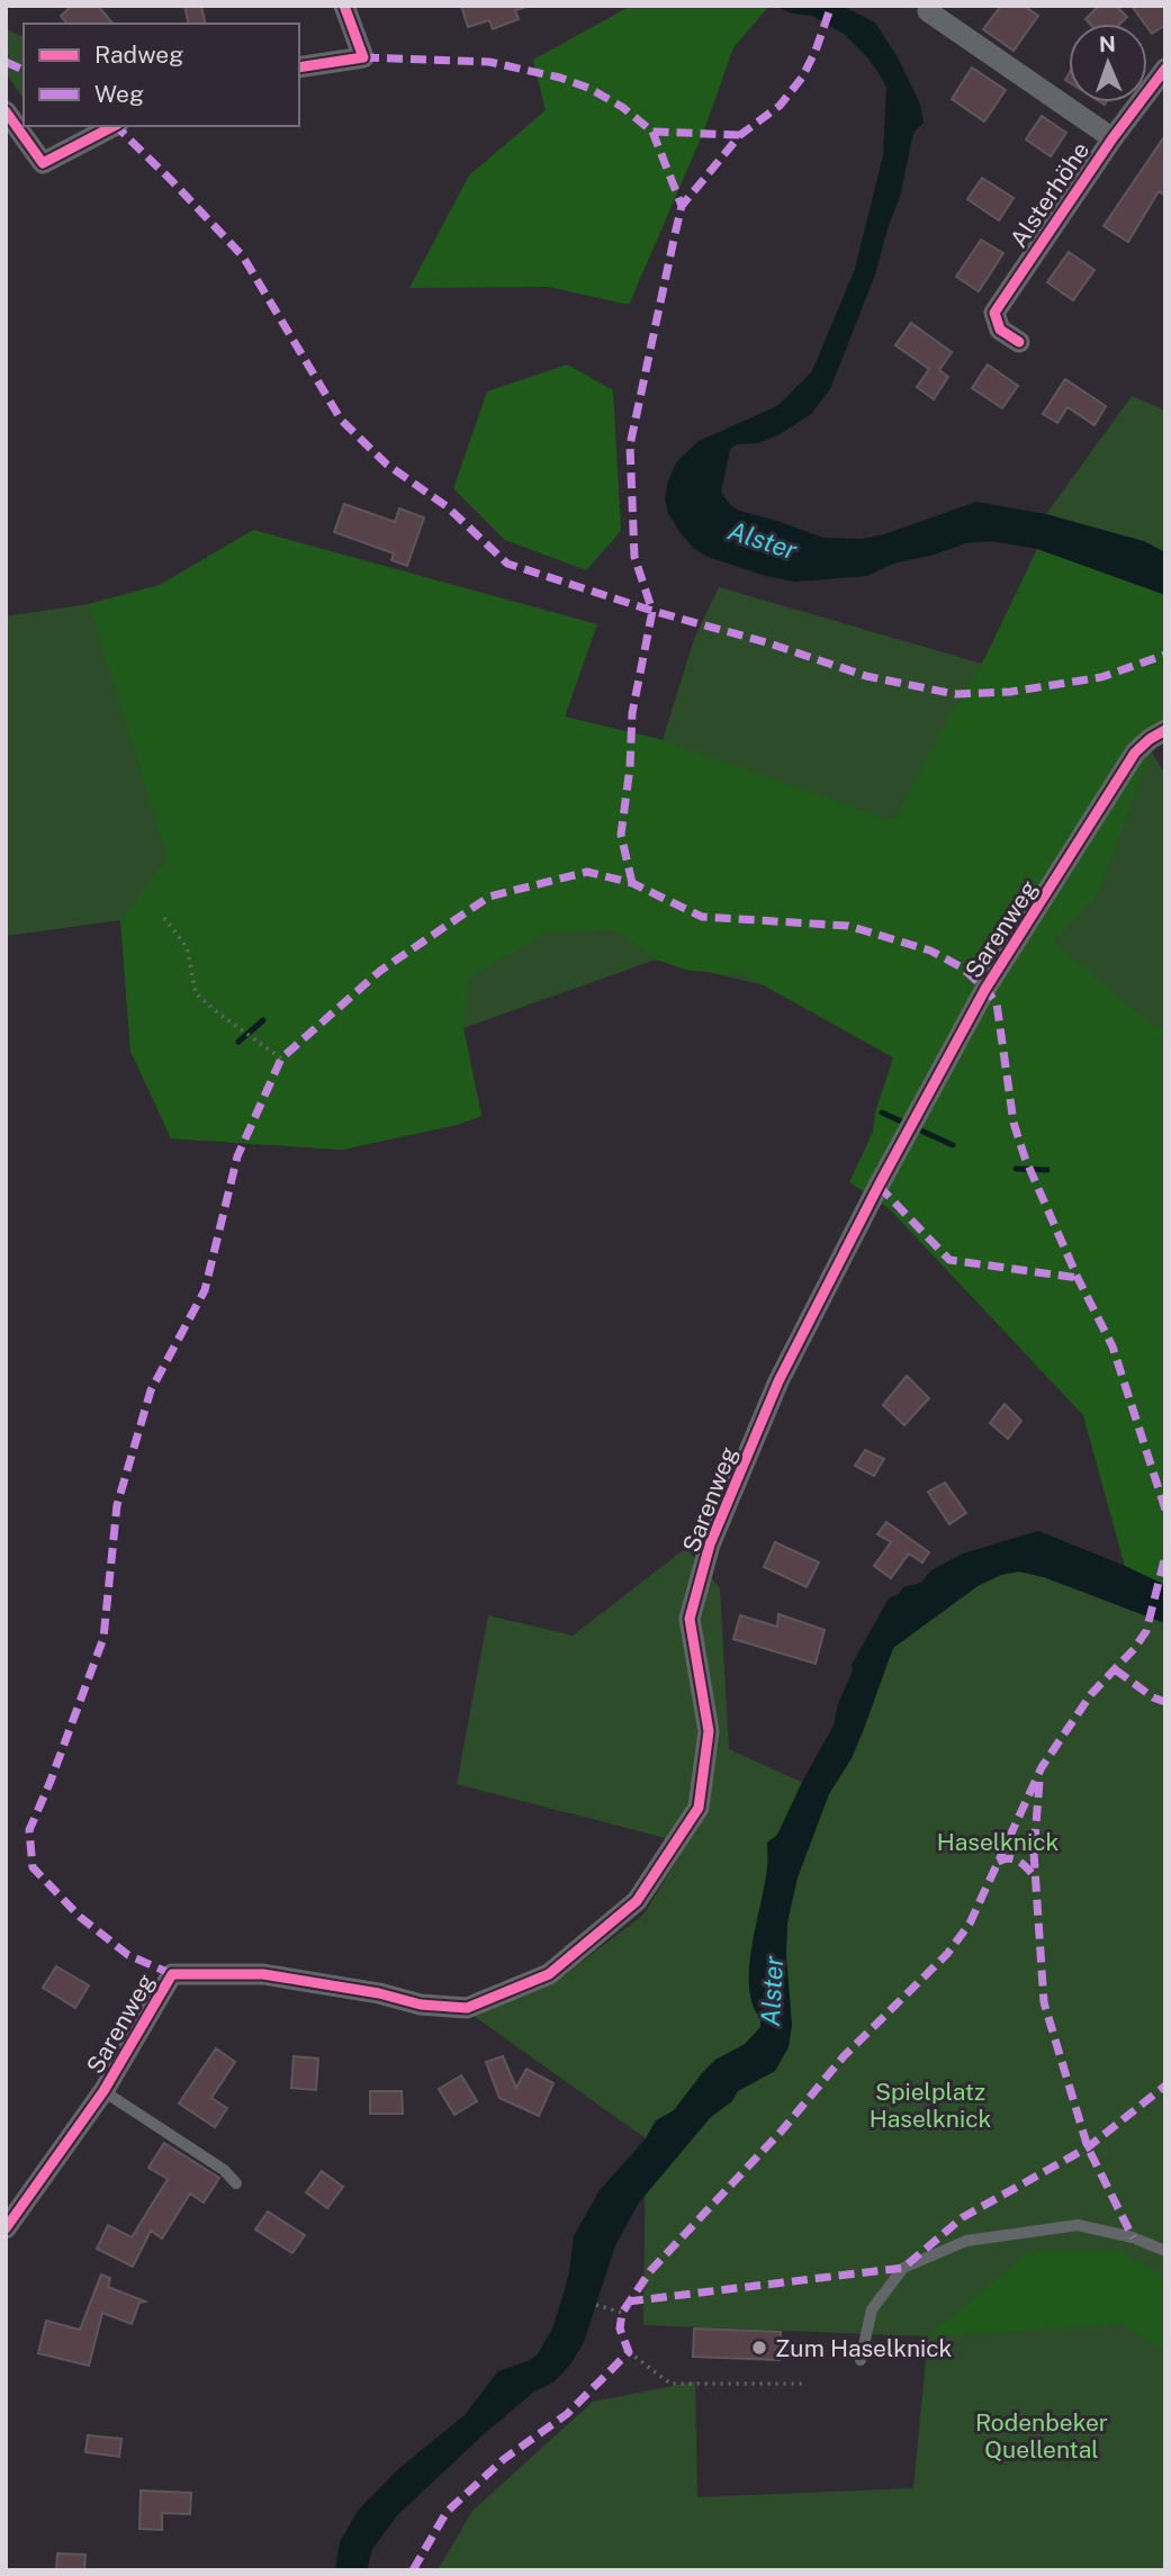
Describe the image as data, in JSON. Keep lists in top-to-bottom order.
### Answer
{
  "streets": {
    "street": ["Alsterhöhe", "Sarenweg"]
  },
  "water": ["Alster"],
  "parks": ["Haselknick", "Spielplatz Haselknick", "Rodenbeker Quellental"],
  "places": ["Zum Haselknick"],
  "legend": ["Radweg", "Weg"],
  "north": "top"
}
